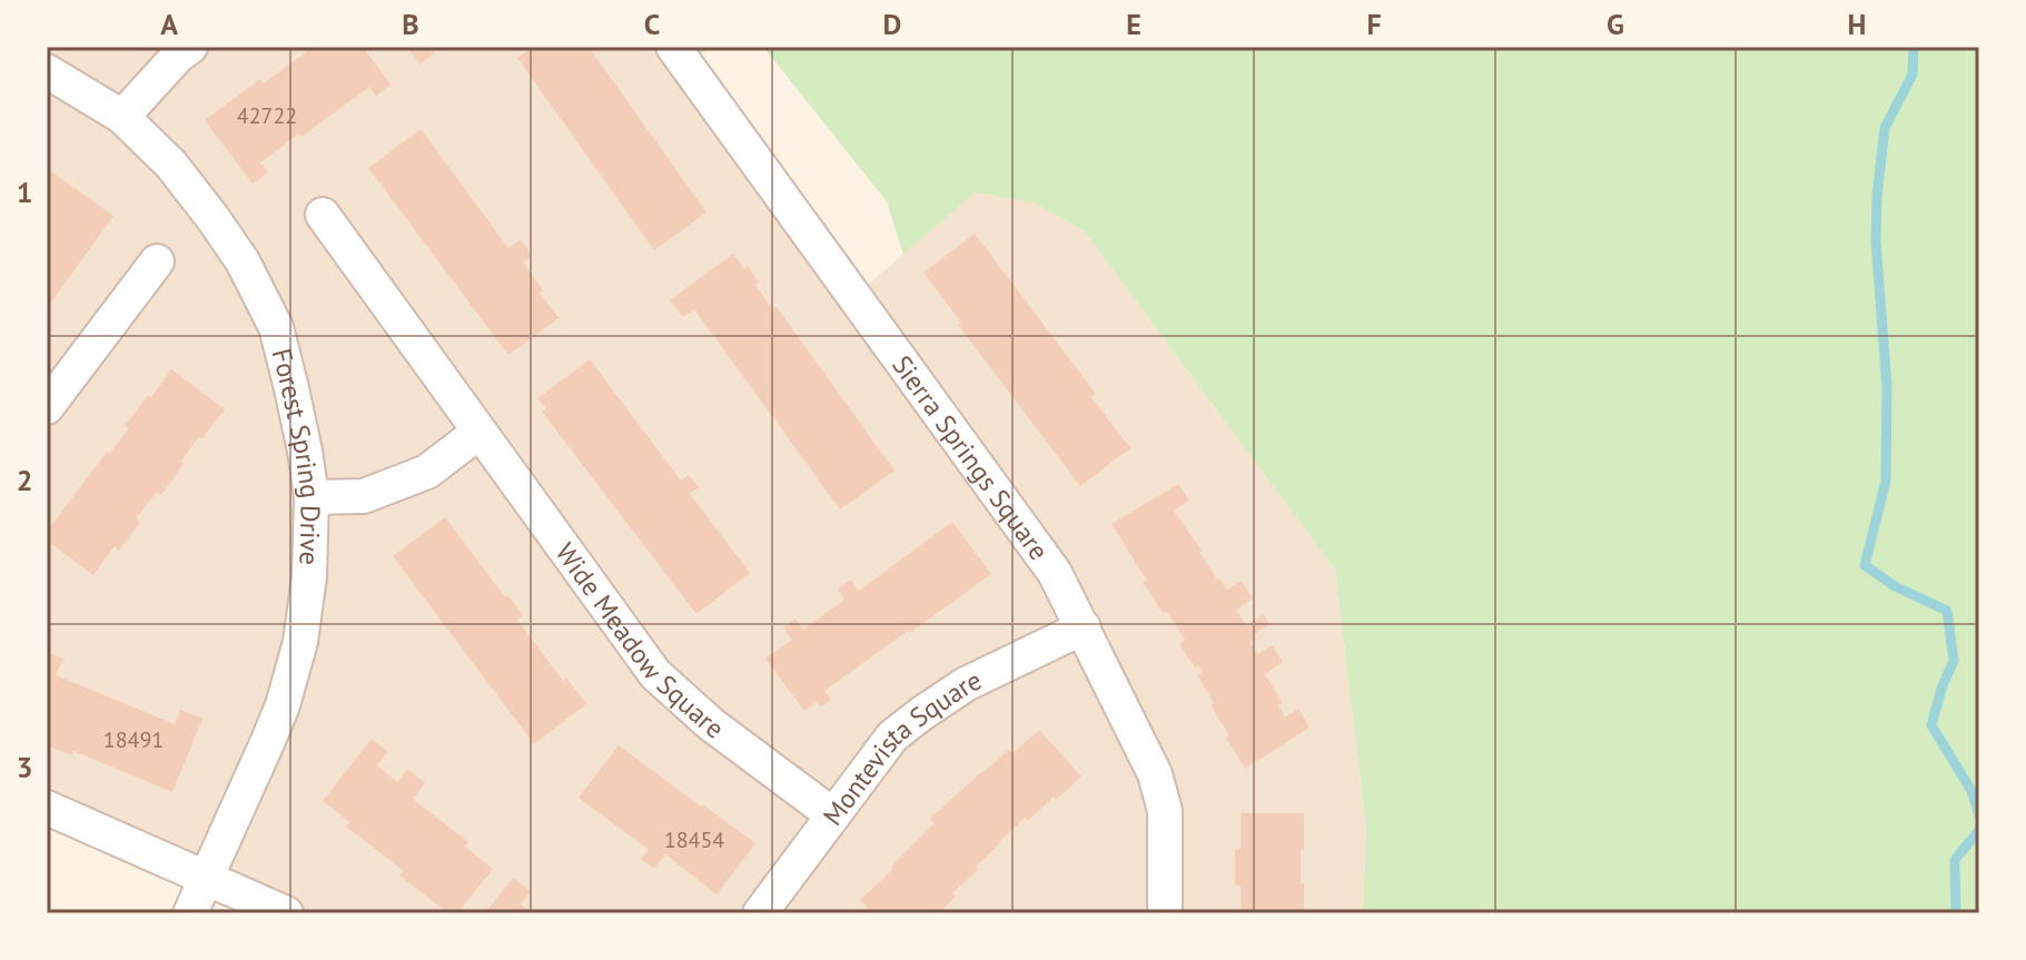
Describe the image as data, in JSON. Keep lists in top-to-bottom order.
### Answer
{
  "streets": {
    "street": [
      "Forest Spring Drive",
      "Sierra Springs Square",
      "Wide Meadow Square",
      "Montevista Square"
    ]
  },
  "crossings": [
    ["Sierra Springs Square", "Montevista Square"],
    ["Wide Meadow Square", "Montevista Square"]
  ],
  "house_numbers": ["42722", "18491", "18454"],
  "grid": {
    "columns": [
      "A",
      "B",
      "C",
      "D",
      "E",
      "F",
      "G",
      "H"
    ],
    "rows": ["1", "2", "3"]
  }
}
